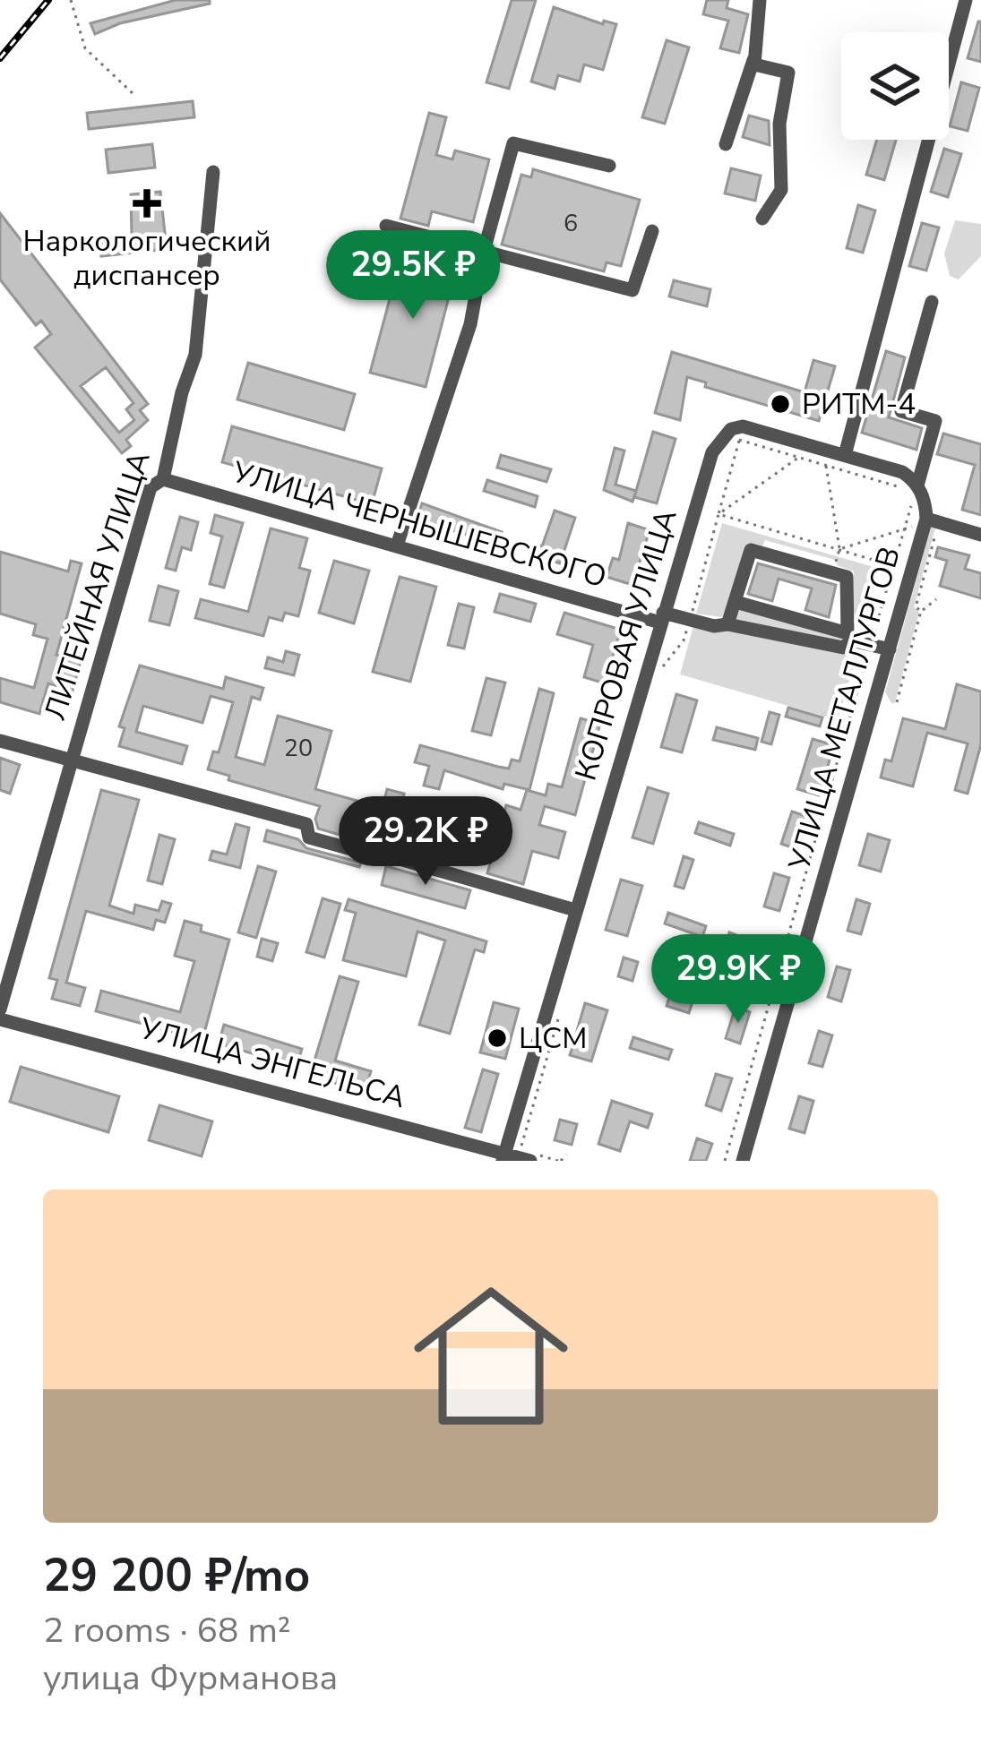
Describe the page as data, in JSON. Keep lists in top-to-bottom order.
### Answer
{
  "streets": {
    "street": [
      "УЛИЦА ЧЕРНЫШЕВСКОГО",
      "ЛИТЕЙНАЯ УЛИЦА",
      "КОПРОВАЯ УЛИЦА",
      "УЛИЦА МЕТАЛЛУРГОВ",
      "УЛИЦА ЭНГЕЛЬСА"
    ]
  },
  "crossings": [
    ["УЛИЦА ЧЕРНЫШЕВСКОГО", "ЛИТЕЙНАЯ УЛИЦА"],
    ["УЛИЦА ЧЕРНЫШЕВСКОГО", "КОПРОВАЯ УЛИЦА"],
    ["КОПРОВАЯ УЛИЦА", "УЛИЦА ЭНГЕЛЬСА"]
  ],
  "places": {
    "health": ["Наркологический диспансер"],
    "other": ["РИТМ-4", "ЦСМ"]
  },
  "house_numbers": ["6", "20"],
  "page": {
    "price": ["29.5K ₽", "29.2K ₽", "29.9K ₽"],
    "list": [
      {
        "name": "29 200 ₽/mo",
        "note": "2 rooms · 68 m² · улица Фурманова"
      }
    ]
  }
}
